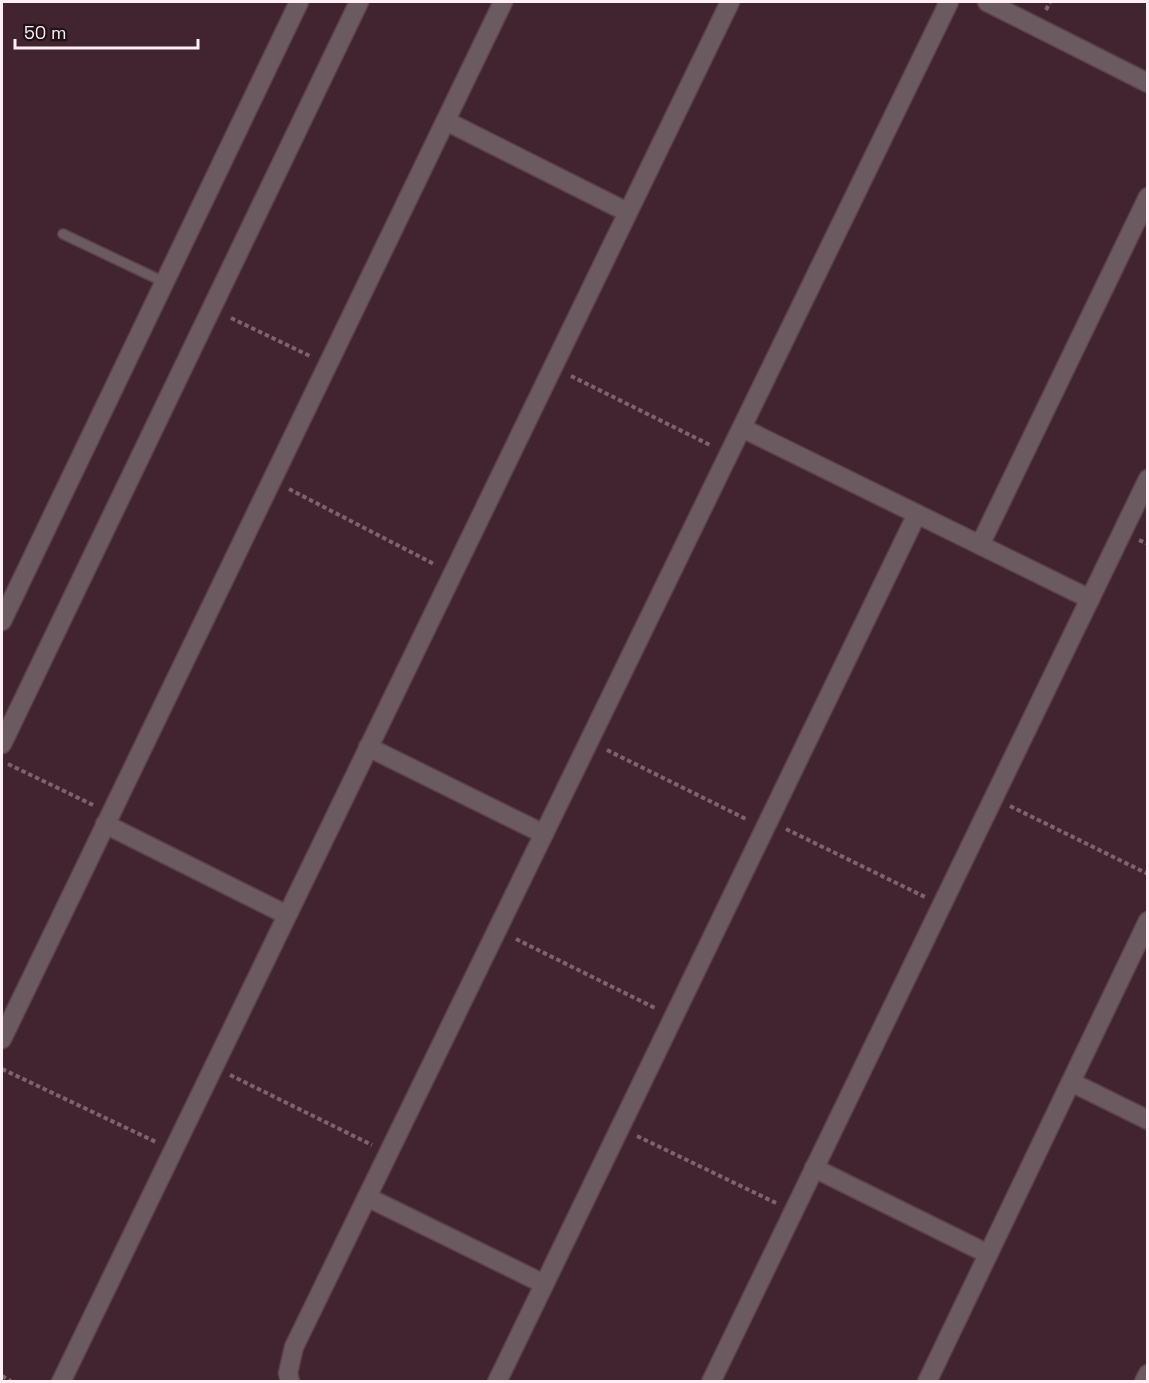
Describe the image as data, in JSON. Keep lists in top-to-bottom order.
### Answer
{
  "scale_bar": "50 m"
}
